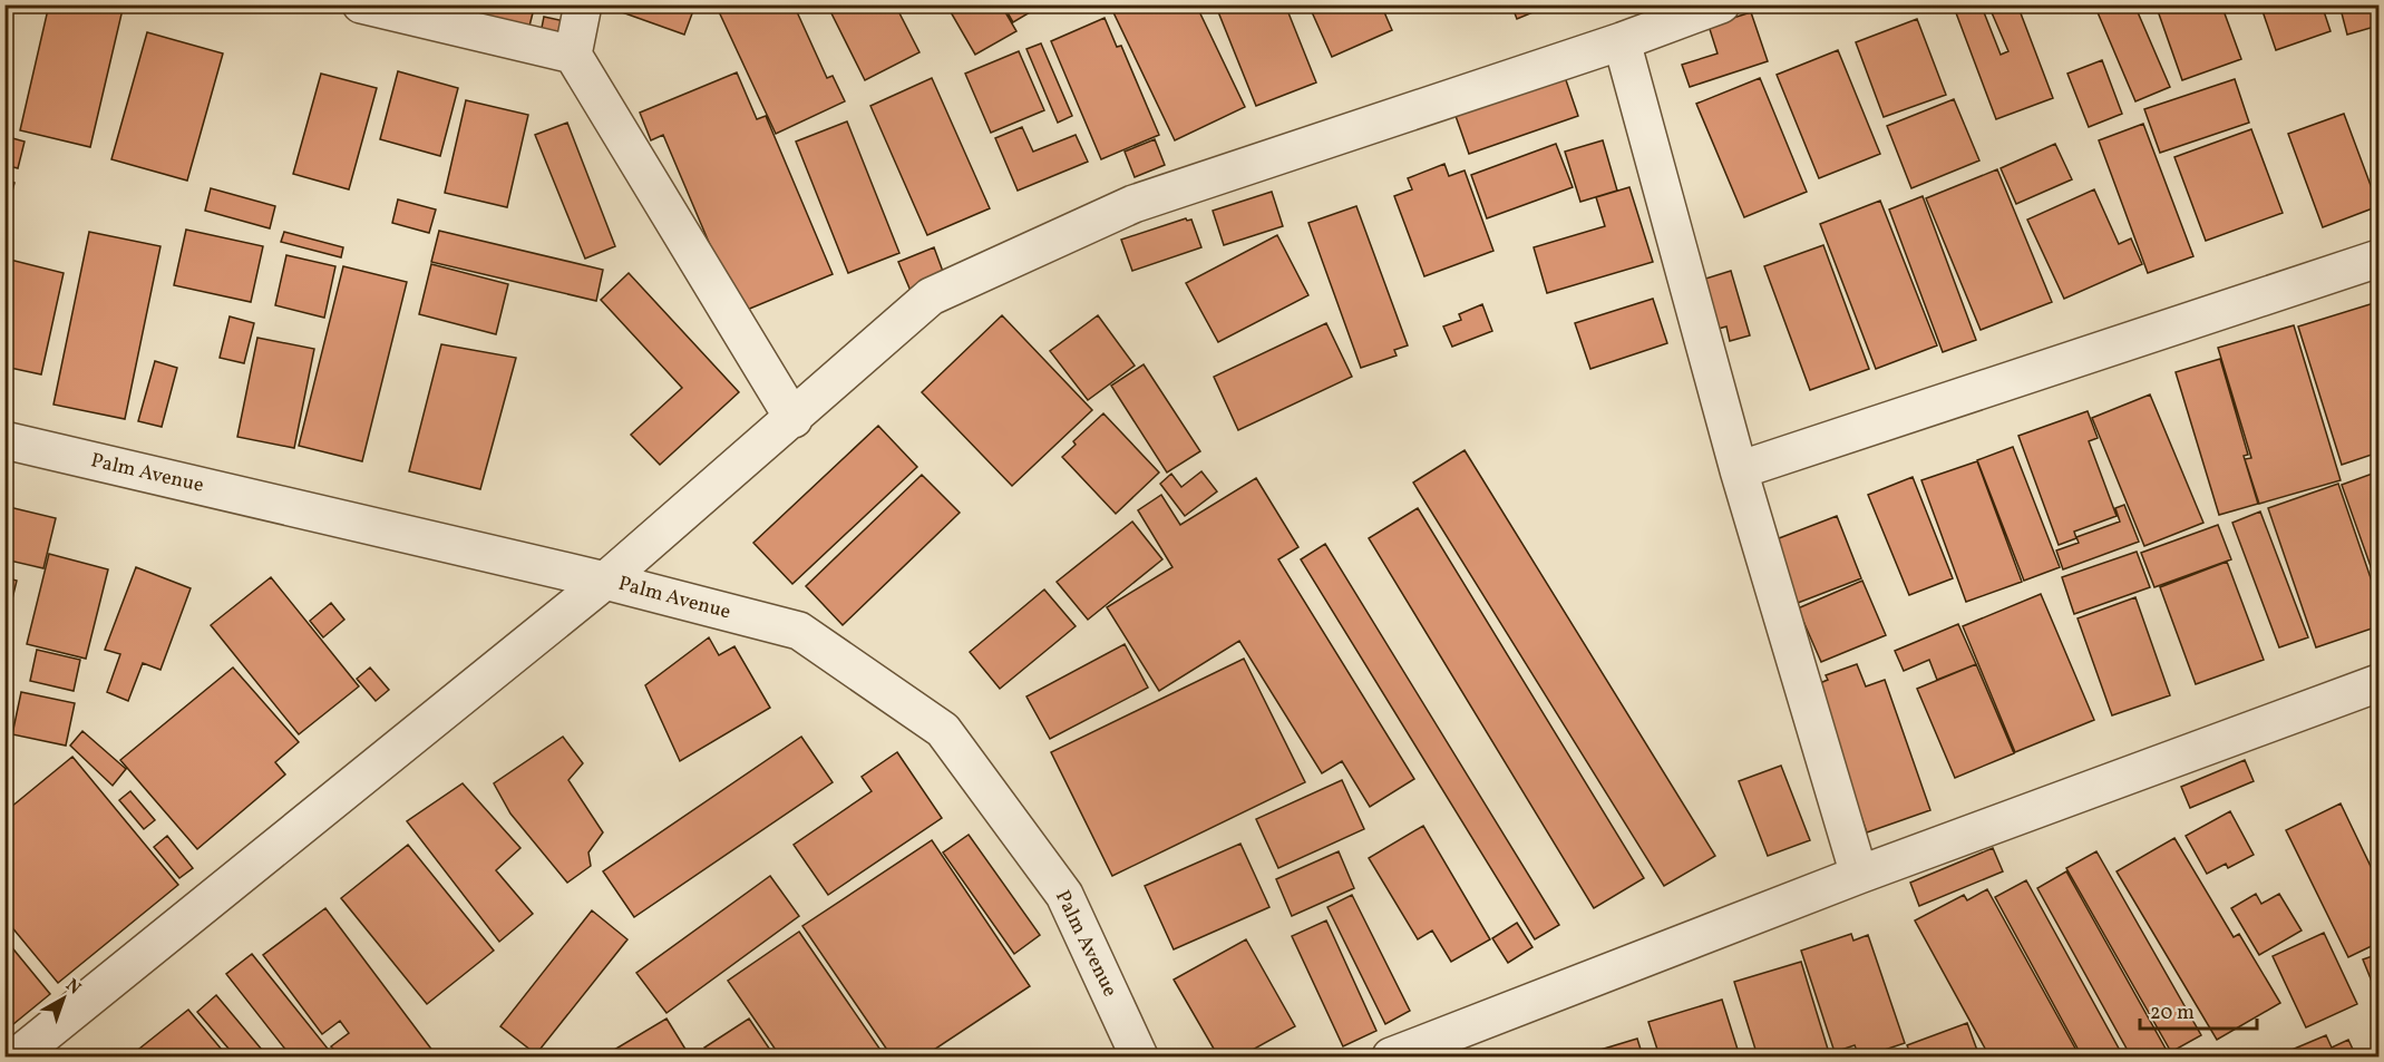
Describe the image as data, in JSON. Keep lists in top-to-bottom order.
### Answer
{
  "streets": {
    "street": ["Palm Avenue"]
  },
  "scale_bar": "20 m",
  "north": "top right"
}
